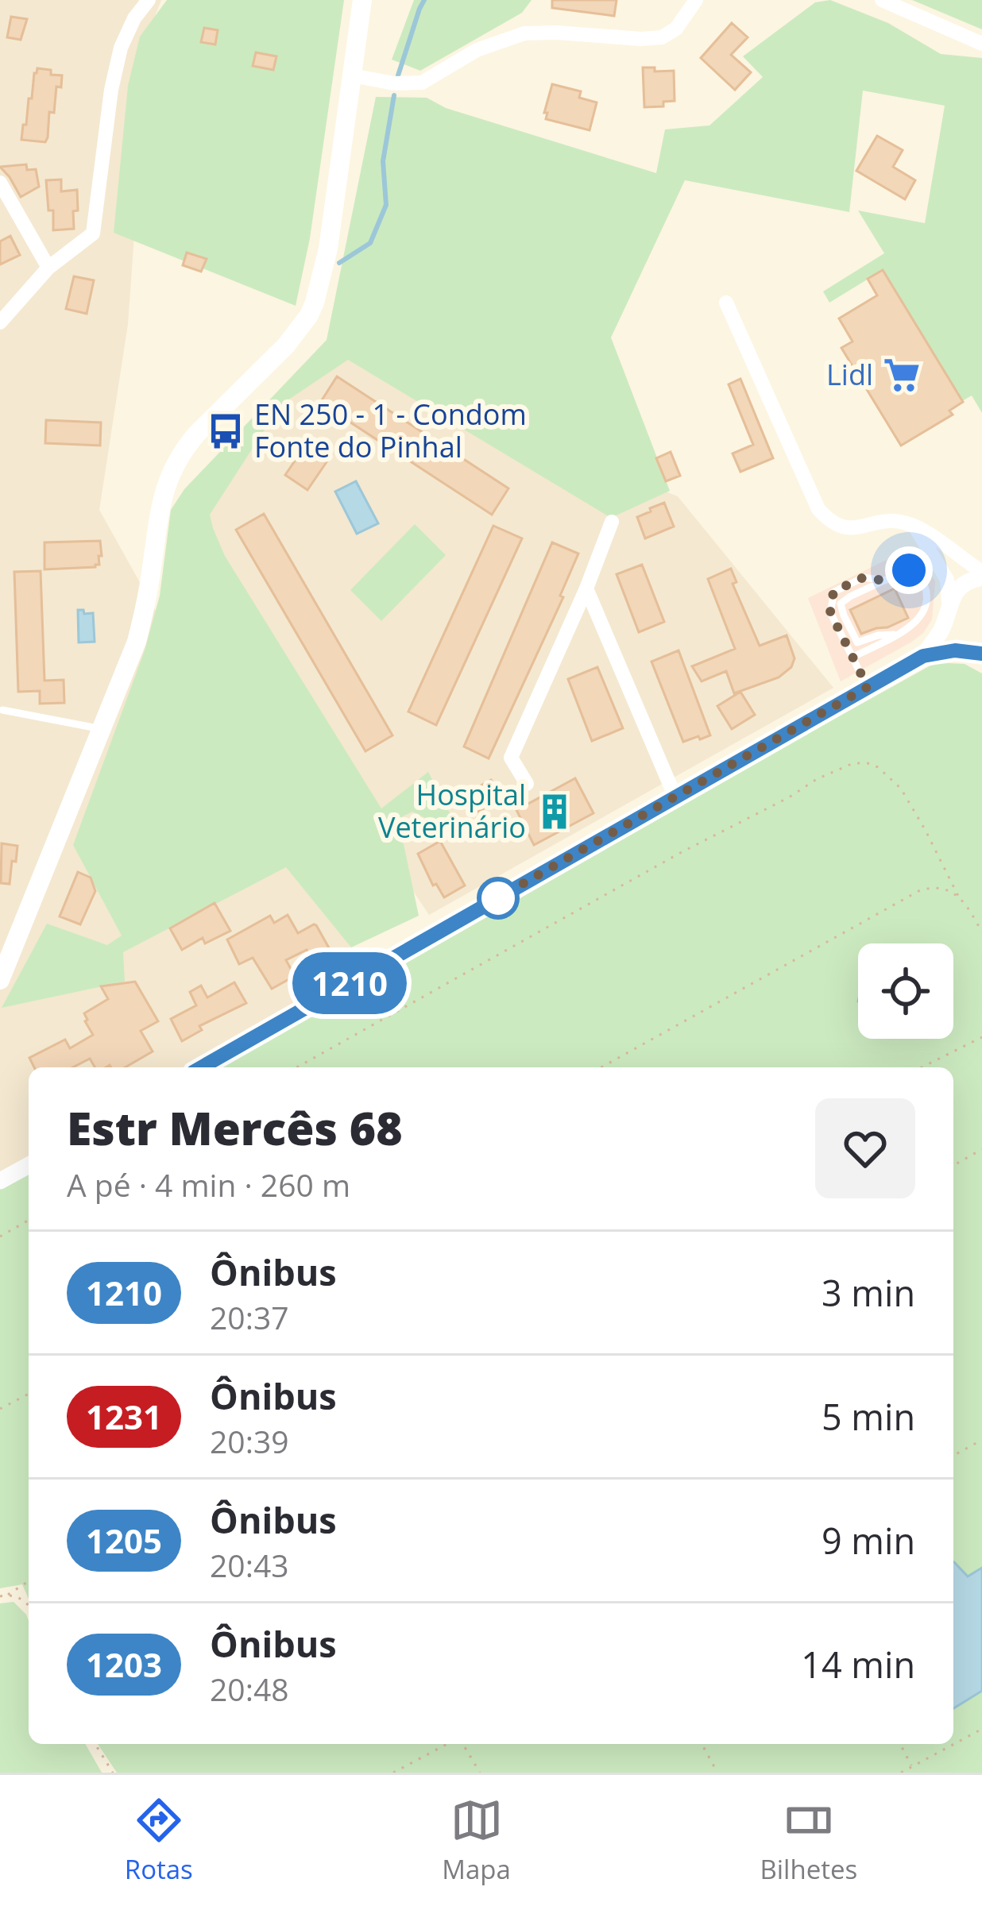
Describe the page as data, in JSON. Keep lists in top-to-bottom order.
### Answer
{
  "places": {
    "supermarket": ["Lidl"],
    "bus stop": ["EN 250 - 1 - Condom Fonte do Pinhal"],
    "building": ["Hospital Veterinário"]
  },
  "lines": ["bus line 1210"],
  "page": {
    "on_map": "1210",
    "heading": ["Estr Mercês 68", "A pé · 4 min · 260 m"],
    "list": [
      {
        "mark": "1210",
        "name": "Ônibus",
        "note": "20:37",
        "value": "3 min"
      },
      {
        "mark": "1231",
        "name": "Ônibus",
        "note": "20:39",
        "value": "5 min"
      },
      {
        "mark": "1205",
        "name": "Ônibus",
        "note": "20:43",
        "value": "9 min"
      },
      {
        "mark": "1203",
        "name": "Ônibus",
        "note": "20:48",
        "value": "14 min"
      }
    ],
    "tabs": ["Rotas", "Mapa", "Bilhetes"]
  }
}
